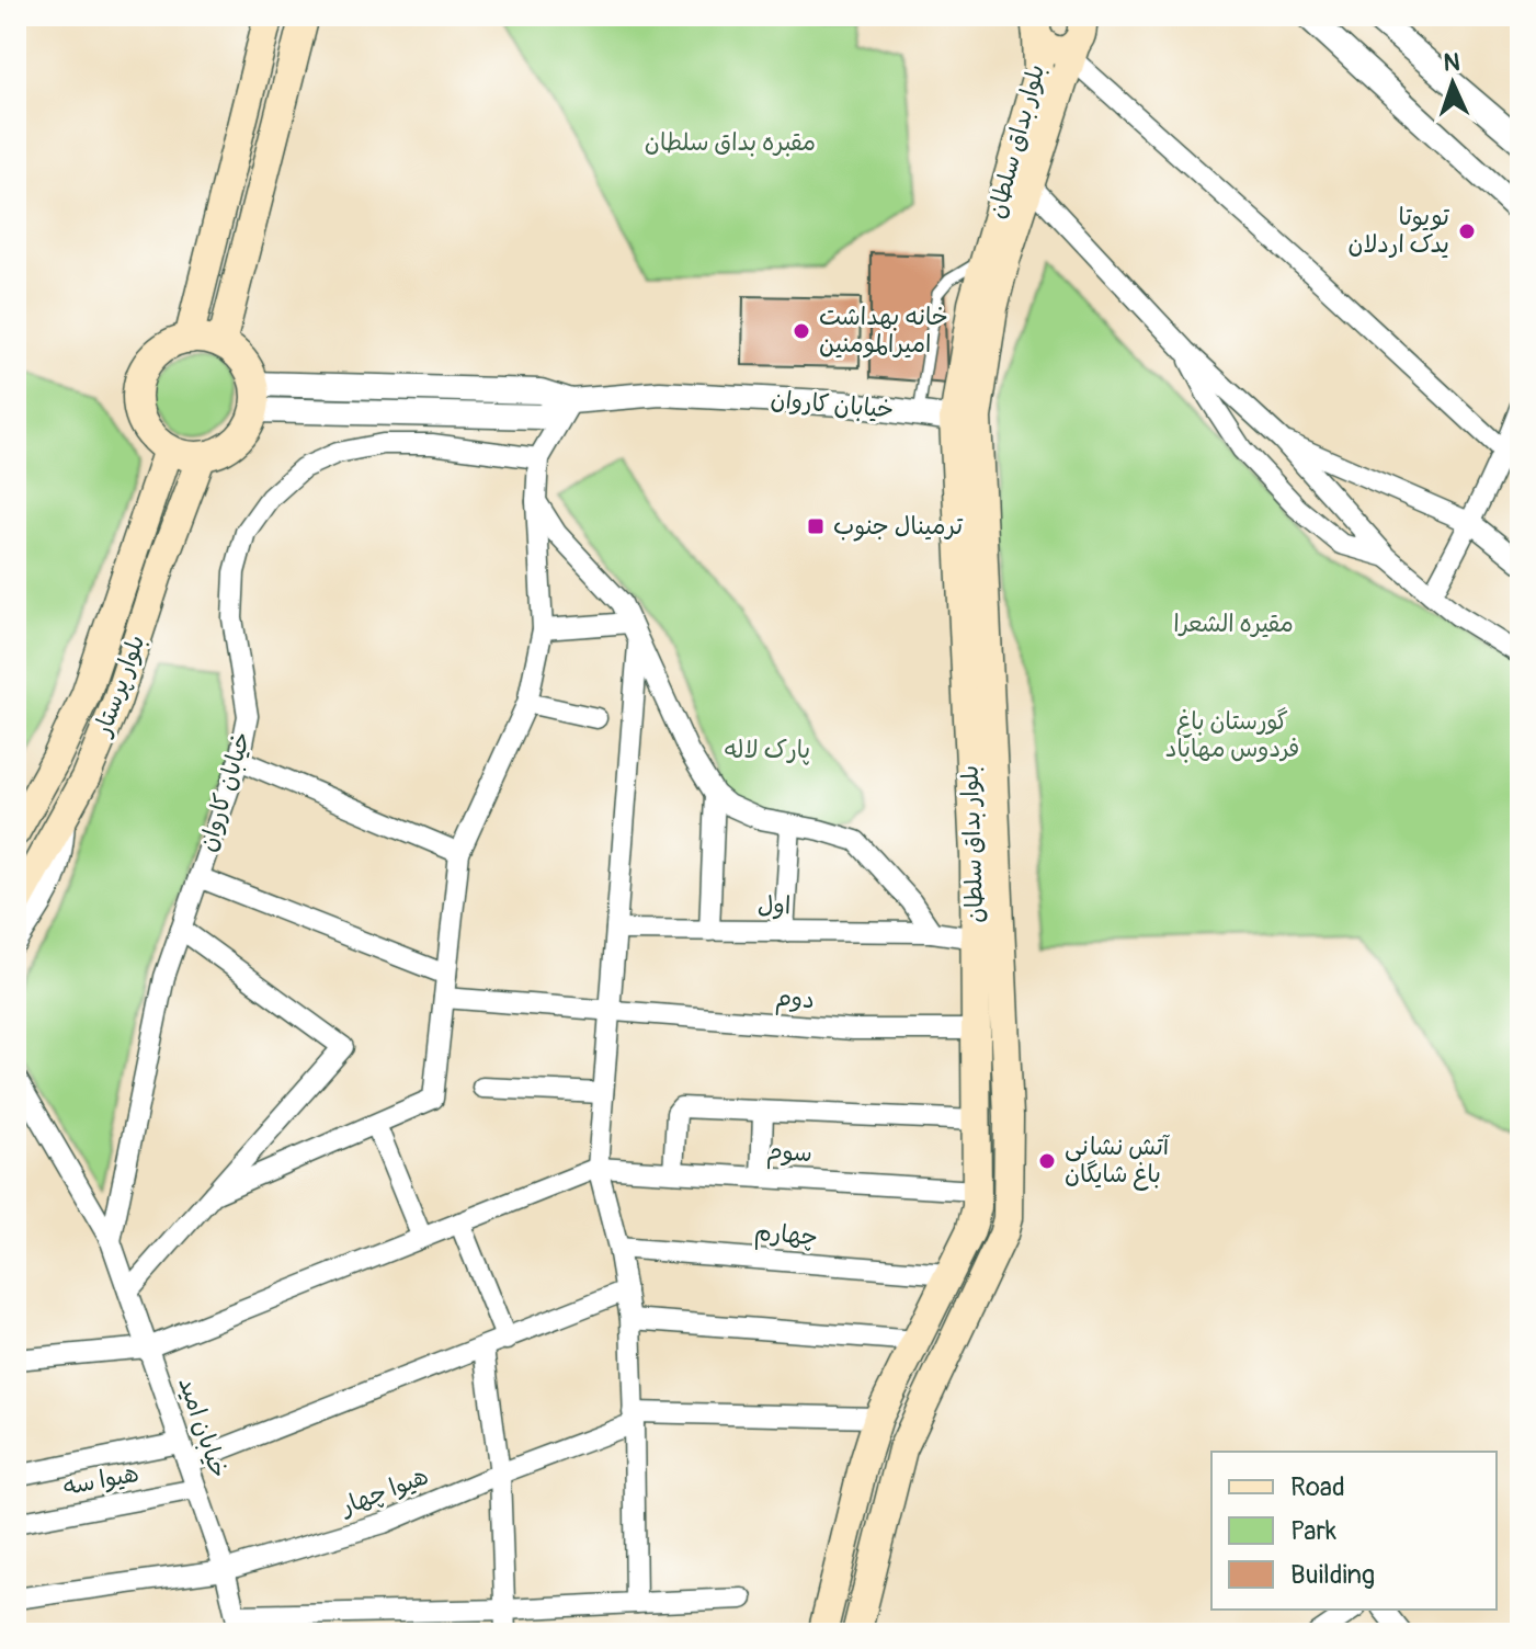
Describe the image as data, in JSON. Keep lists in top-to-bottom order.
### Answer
{
  "streets": {
    "main road": ["بلوار بداق سلطان", "بلوار پرستار"],
    "street": [
      "خیابان کاروان",
      "اول",
      "دوم",
      "سوم",
      "چهارم",
      "خیابان امید",
      "هیوا سه",
      "هیوا چهار"
    ]
  },
  "crossings": [
    ["بلوار بداق سلطان", "خیابان کاروان"],
    ["بلوار بداق سلطان", "اول"],
    ["بلوار بداق سلطان", "دوم"],
    ["بلوار بداق سلطان", "سوم"],
    ["بلوار بداق سلطان", "چهارم"],
    ["خیابان کاروان", "خیابان امید"],
    ["خیابان امید", "هیوا سه"],
    ["خیابان امید", "هیوا چهار"]
  ],
  "parks": [
    "مقبره بداق سلطان",
    "مقیره الشعرا",
    "گورستان باغ فردوس مهاباد",
    "پارک لاله"
  ],
  "places": {
    "other": ["تویوتا یدک اردلان", "خانه بهداشت امیرالمومنین", "آتش نشانی باغ شایگان"],
    "transit": ["ترمینال جنوب"]
  },
  "legend": ["Road", "Park", "Building"],
  "north": "top"
}
